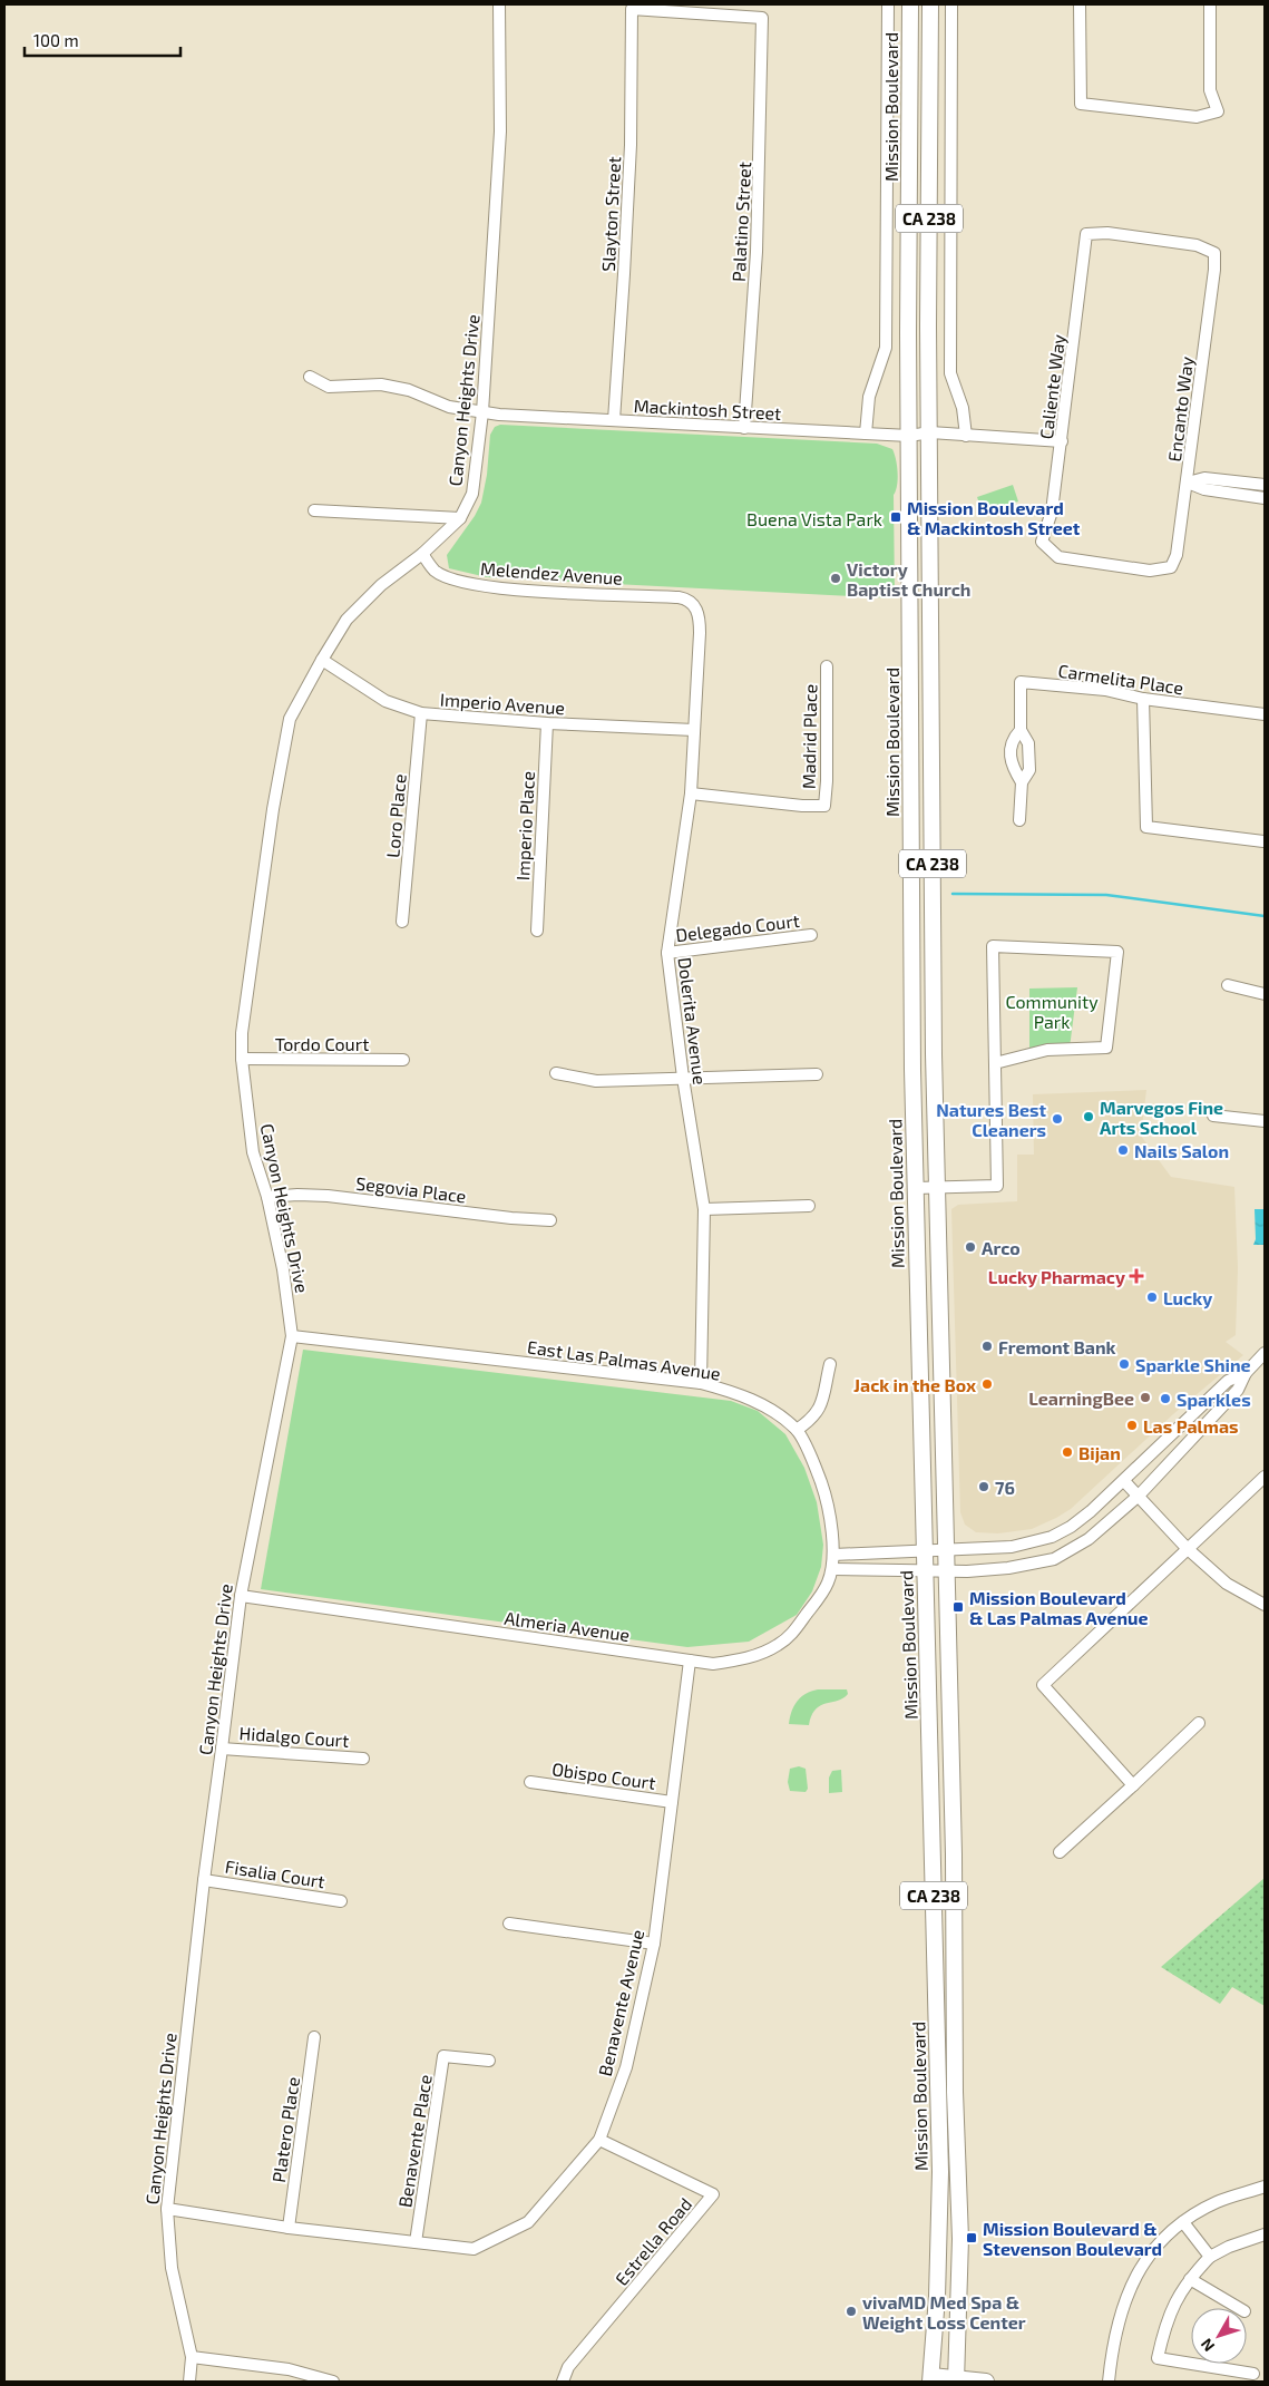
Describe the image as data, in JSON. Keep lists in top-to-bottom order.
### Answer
{
  "streets": {
    "main road": ["Mission Boulevard", "CA 238"],
    "street": [
      "Slayton Street",
      "Palatino Street",
      "Caliente Way",
      "Canyon Heights Drive",
      "Mackintosh Street",
      "Encanto Way",
      "Melendez Avenue",
      "Carmelita Place",
      "Imperio Avenue",
      "Madrid Place",
      "Loro Place",
      "Imperio Place",
      "Delegado Court",
      "Dolerita Avenue",
      "Tordo Court",
      "Segovia Place",
      "East Las Palmas Avenue",
      "Almeria Avenue",
      "Hidalgo Court",
      "Obispo Court",
      "Fisalia Court",
      "Benavente Avenue",
      "Platero Place",
      "Benavente Place",
      "Estrella Road"
    ]
  },
  "crossings": [
    ["Mission Boulevard", "Mackintosh Street"],
    ["Slayton Street", "Palatino Street"],
    ["Slayton Street", "Mackintosh Street"],
    ["Palatino Street", "Mackintosh Street"],
    ["Caliente Way", "Mackintosh Street"],
    ["Caliente Way", "Encanto Way"],
    ["Canyon Heights Drive", "Mackintosh Street"],
    ["Canyon Heights Drive", "Melendez Avenue"],
    ["Canyon Heights Drive", "Imperio Avenue"],
    ["Canyon Heights Drive", "Tordo Court"],
    ["Canyon Heights Drive", "Segovia Place"],
    ["Canyon Heights Drive", "East Las Palmas Avenue"],
    ["Canyon Heights Drive", "Almeria Avenue"],
    ["Canyon Heights Drive", "Hidalgo Court"],
    ["Canyon Heights Drive", "Fisalia Court"],
    ["Canyon Heights Drive", "Benavente Avenue"],
    ["Melendez Avenue", "Dolerita Avenue"],
    ["Imperio Avenue", "Loro Place"],
    ["Imperio Avenue", "Imperio Place"],
    ["Imperio Avenue", "Dolerita Avenue"],
    ["Madrid Place", "Dolerita Avenue"],
    ["Delegado Court", "Dolerita Avenue"],
    ["Dolerita Avenue", "East Las Palmas Avenue"],
    ["Almeria Avenue", "Benavente Avenue"],
    ["Obispo Court", "Benavente Avenue"],
    ["Benavente Avenue", "Platero Place"],
    ["Benavente Avenue", "Benavente Place"],
    ["Benavente Avenue", "Estrella Road"]
  ],
  "parks": ["Buena Vista Park", "Community Park"],
  "places": {
    "transit": ["Mission Boulevard & Mackintosh Street", "Mission Boulevard & Las Palmas Avenue", "Mission Boulevard & Stevenson Boulevard"],
    "other": [
      "Victory Baptist Church",
      "Marvegos Fine Arts School",
      "Natures Best Cleaners",
      "Nails Salon",
      "Arco",
      "Lucky",
      "Fremont Bank",
      "Sparkle Shine",
      "Jack in the Box",
      "LearningBee",
      "Sparkles",
      "Las Palmas",
      "Bijan",
      "76",
      "vivaMD Med Spa & Weight Loss Center"
    ],
    "health": ["Lucky Pharmacy"]
  },
  "scale_bar": "100 m",
  "north": "bottom left"
}
